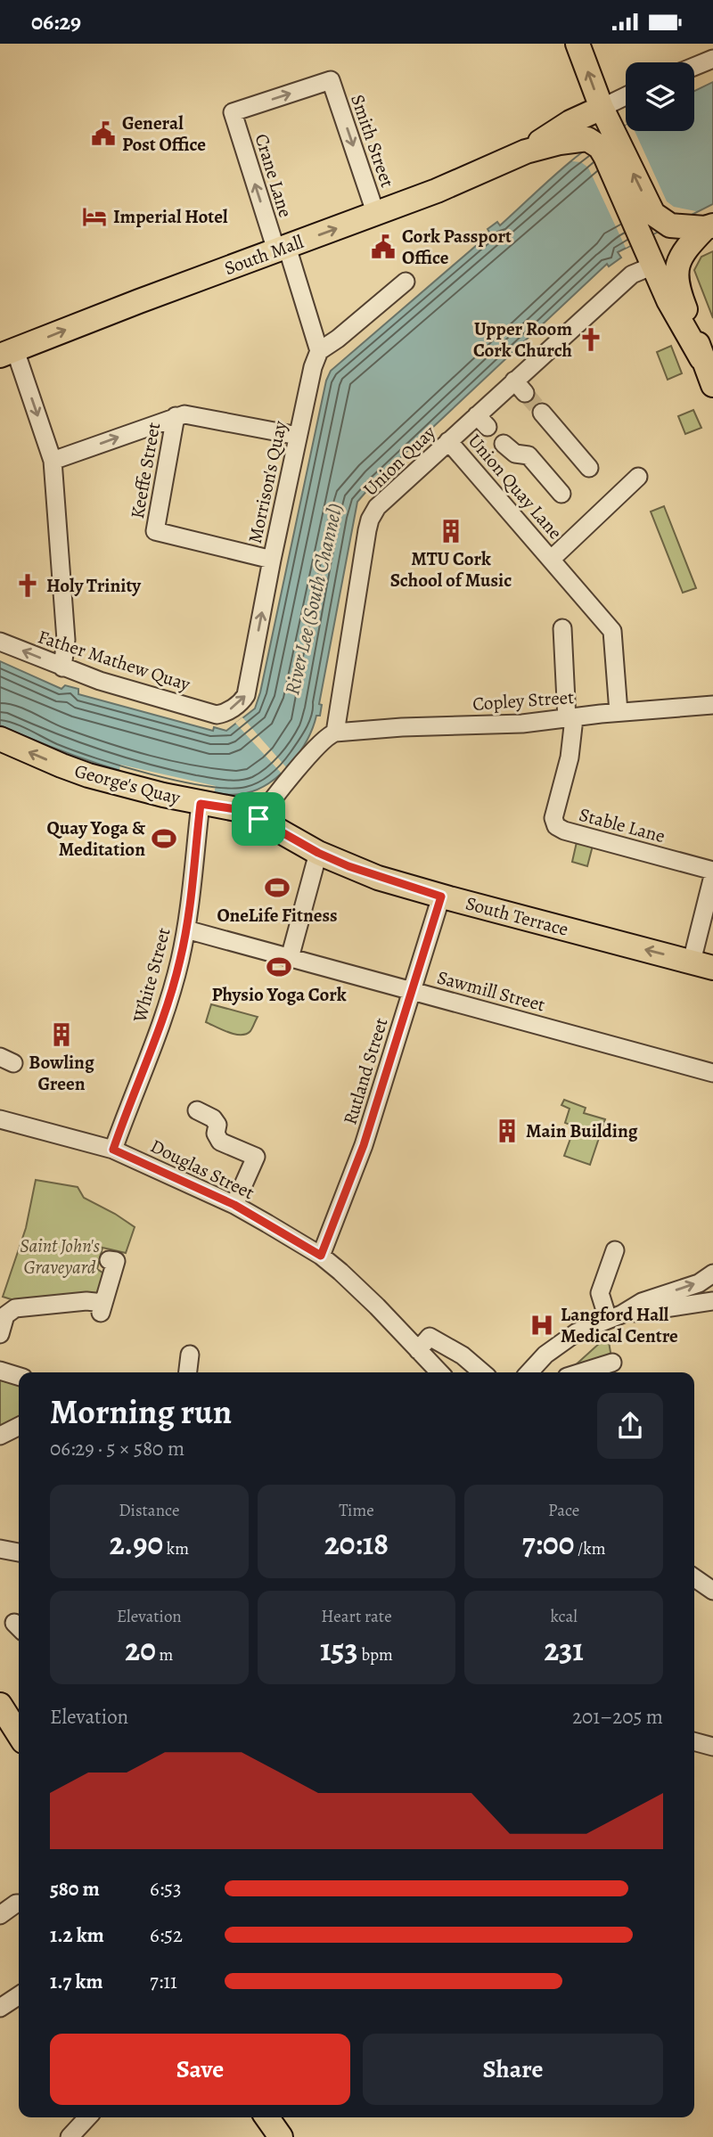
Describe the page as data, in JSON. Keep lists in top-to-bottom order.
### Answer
{
  "streets": {
    "main road": ["South Mall", "George's Quay", "South Terrace"],
    "street": [
      "Smith Street",
      "Crane Lane",
      "Union Quay",
      "Keeffe Street",
      "Morrison's Quay",
      "Union Quay Lane",
      "Father Mathew Quay",
      "Copley Street",
      "Stable Lane",
      "White Street",
      "Sawmill Street",
      "Rutland Street",
      "Douglas Street"
    ]
  },
  "crossings": [
    ["Smith Street", "Crane Lane"],
    ["Smith Street", "South Mall"],
    ["Crane Lane", "South Mall"],
    ["Crane Lane", "Morrison's Quay"],
    ["Union Quay", "Union Quay Lane"],
    ["Union Quay", "Copley Street"],
    ["Keeffe Street", "Morrison's Quay"],
    ["Morrison's Quay", "Father Mathew Quay"],
    ["Union Quay Lane", "Copley Street"],
    ["Copley Street", "Stable Lane"],
    ["George's Quay", "South Terrace"],
    ["George's Quay", "White Street"],
    ["South Terrace", "Rutland Street"],
    ["White Street", "Sawmill Street"],
    ["White Street", "Douglas Street"],
    ["Sawmill Street", "Rutland Street"],
    ["Rutland Street", "Douglas Street"]
  ],
  "one_way": [
    "Smith Street",
    "South Mall",
    "George's Quay",
    "South Terrace"
  ],
  "water": ["River Lee (South Channel)"],
  "parks": ["Saint John's Graveyard"],
  "places": {
    "public building": ["General Post Office", "Cork Passport Office"],
    "hotel": ["Imperial Hotel"],
    "church": ["Upper Room Cork Church", "Holy Trinity"],
    "building": ["MTU Cork School of Music", "Bowling Green", "Main Building"],
    "sports": ["Quay Yoga & Meditation", "OneLife Fitness", "Physio Yoga Cork"],
    "hospital": ["Langford Hall Medical Centre"]
  },
  "page": {
    "status": "06:29",
    "heading": ["Morning run", "06:29 · 5 × 580 m"],
    "stats": [
      ["Distance", "2.90 km"],
      ["Time", "20:18"],
      ["Pace", "7:00 /km"],
      ["Elevation", "20 m"],
      ["Heart rate", "153 bpm"],
      ["kcal", "231"]
    ],
    "chart": ["Elevation", "201–205 m"],
    "list": [
      {
        "name": "580 m",
        "note": "6:53"
      },
      {
        "name": "1.2 km",
        "note": "6:52"
      },
      {
        "name": "1.7 km",
        "note": "7:11"
      }
    ],
    "buttons": ["Save", "Share"]
  }
}
